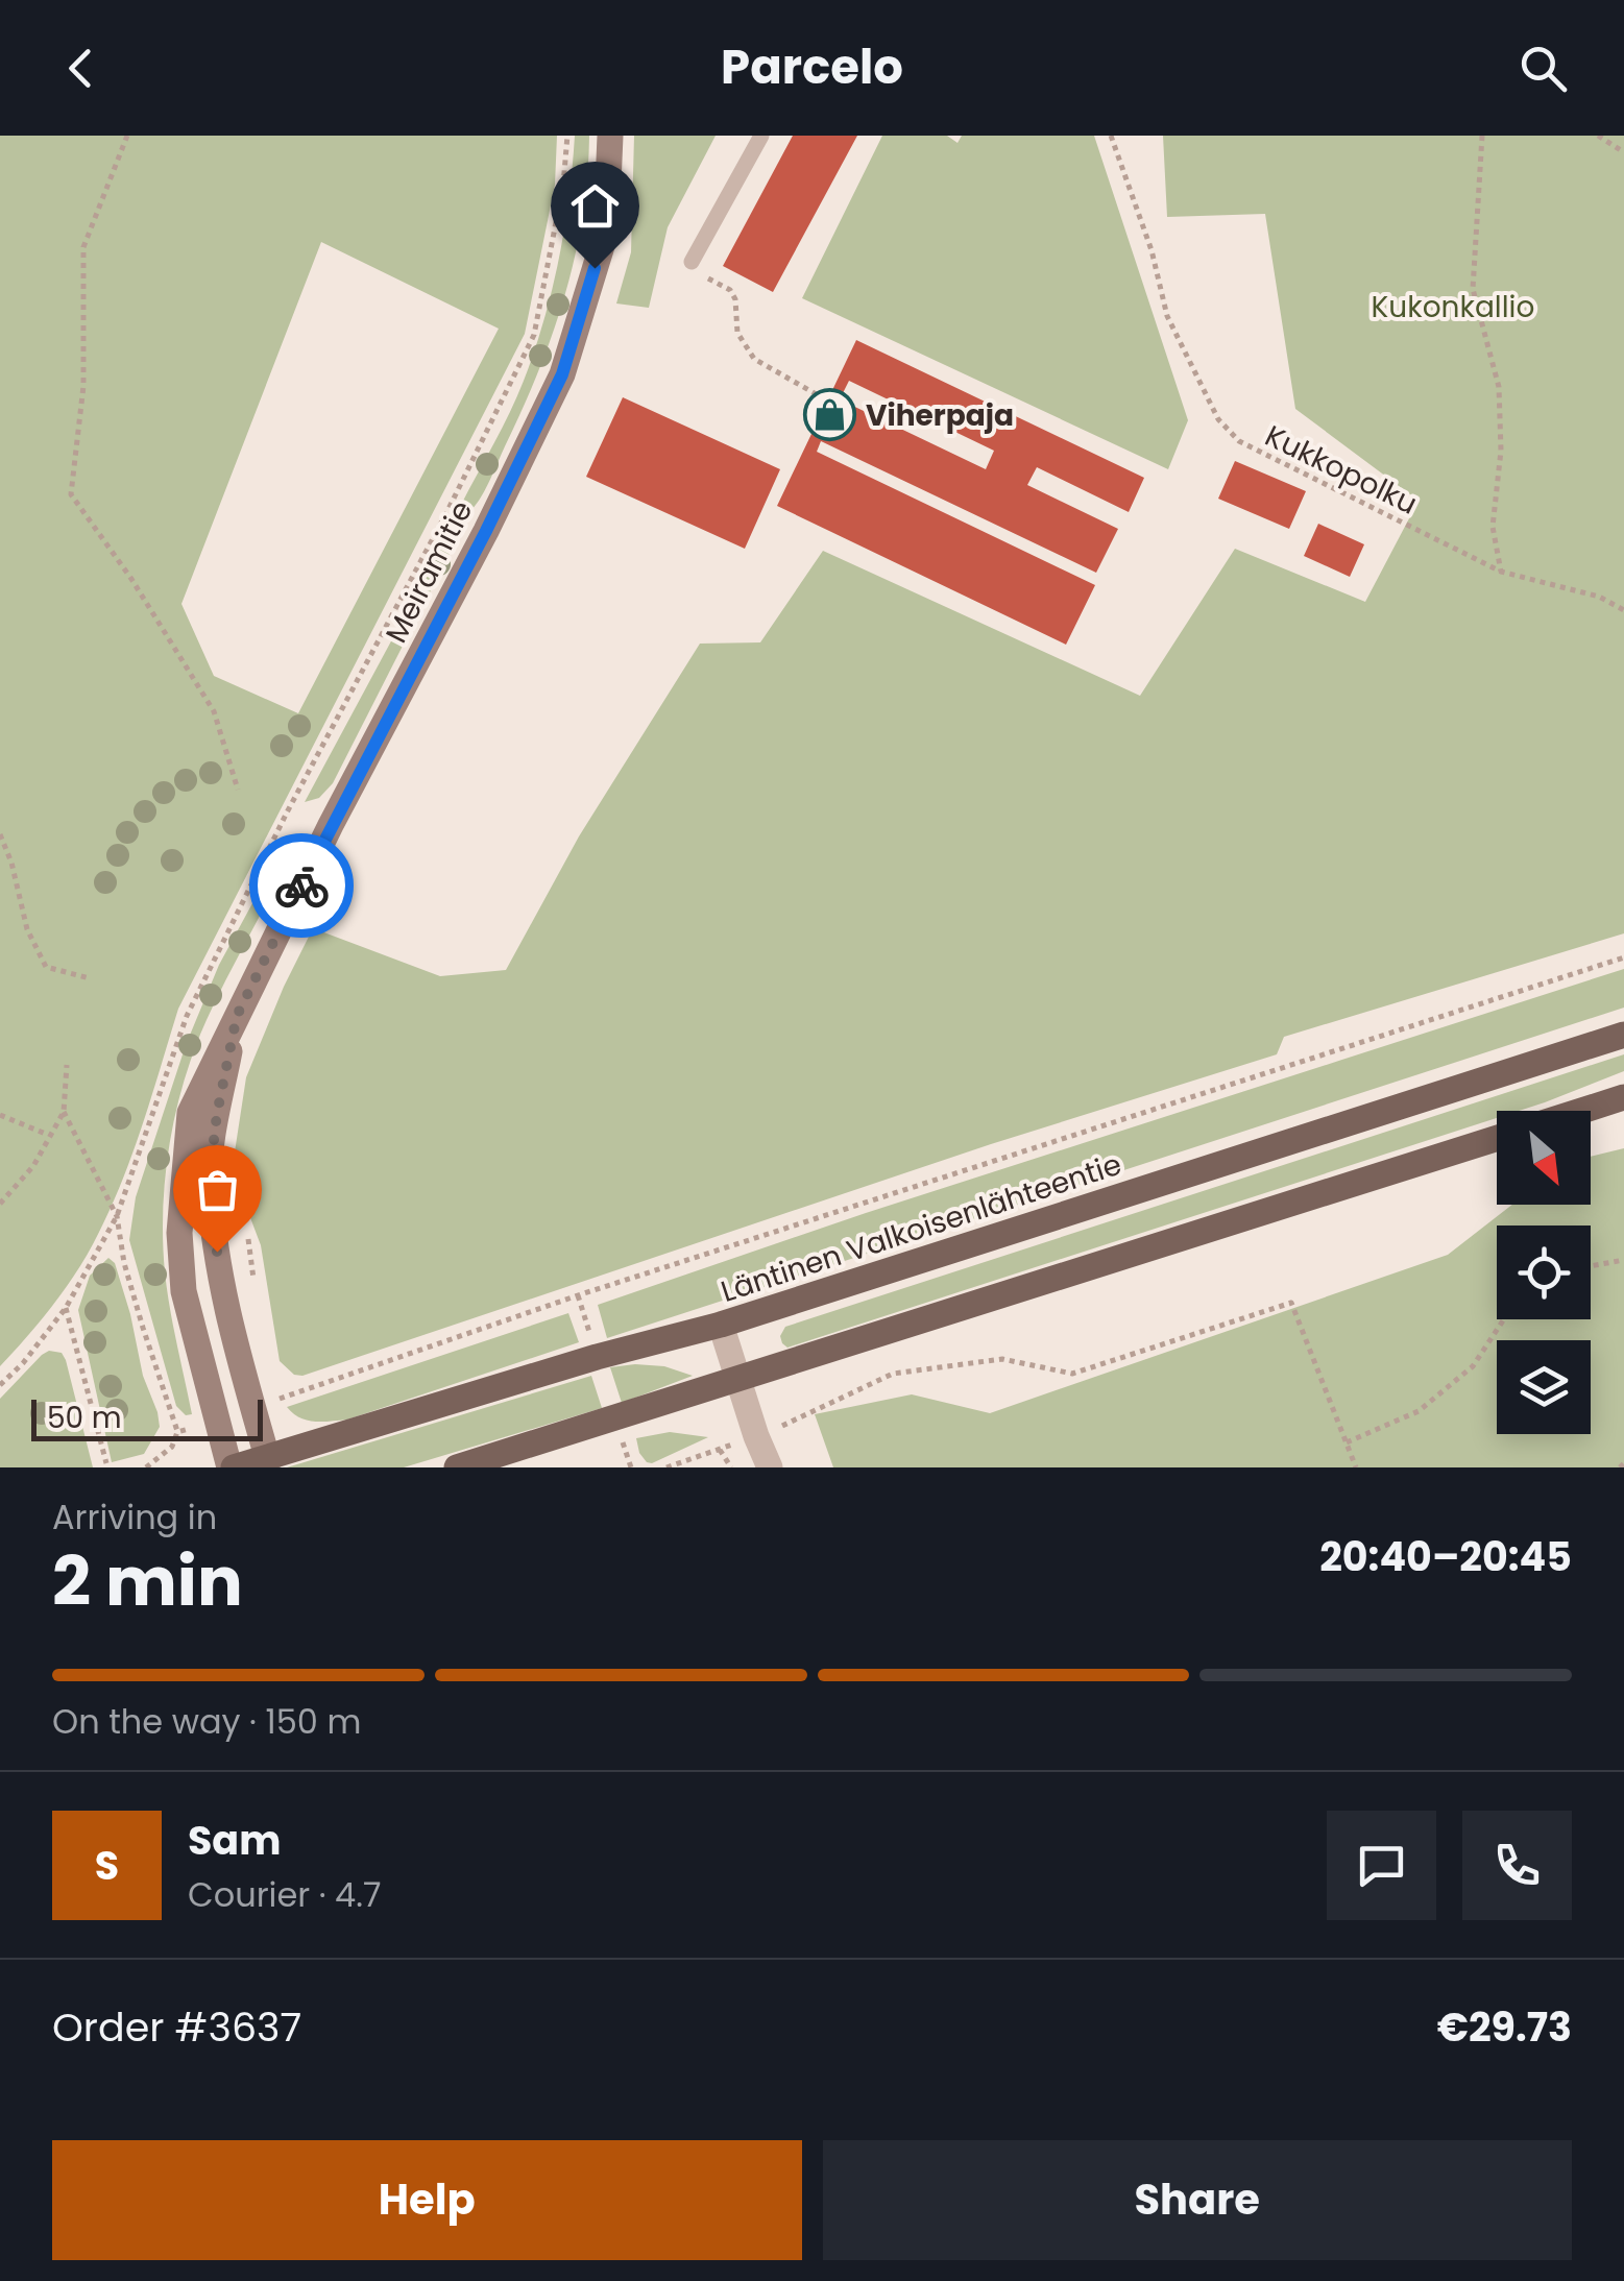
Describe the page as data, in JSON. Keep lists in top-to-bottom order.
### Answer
{
  "streets": {
    "main road": ["Meiramitie", "Läntinen Valkoisenlähteentie"],
    "path": ["Kukkopolku"]
  },
  "crossings": [
    ["Meiramitie", "Läntinen Valkoisenlähteentie"]
  ],
  "parks": ["Kukonkallio"],
  "places": {
    "shop": ["Viherpaja"]
  },
  "scale_bar": "50 m",
  "north": "bottom right",
  "page": {
    "header": "Parcelo",
    "scale": "50 m",
    "heading": ["2 min", "Arriving in", "20:40–20:45"],
    "panel": [
      "Sam",
      "Courier · 4.7",
      "Order #3637",
      "€29.73"
    ],
    "bar": "On the way · 150 m",
    "round": "S",
    "buttons": ["Help", "Share"]
  }
}
